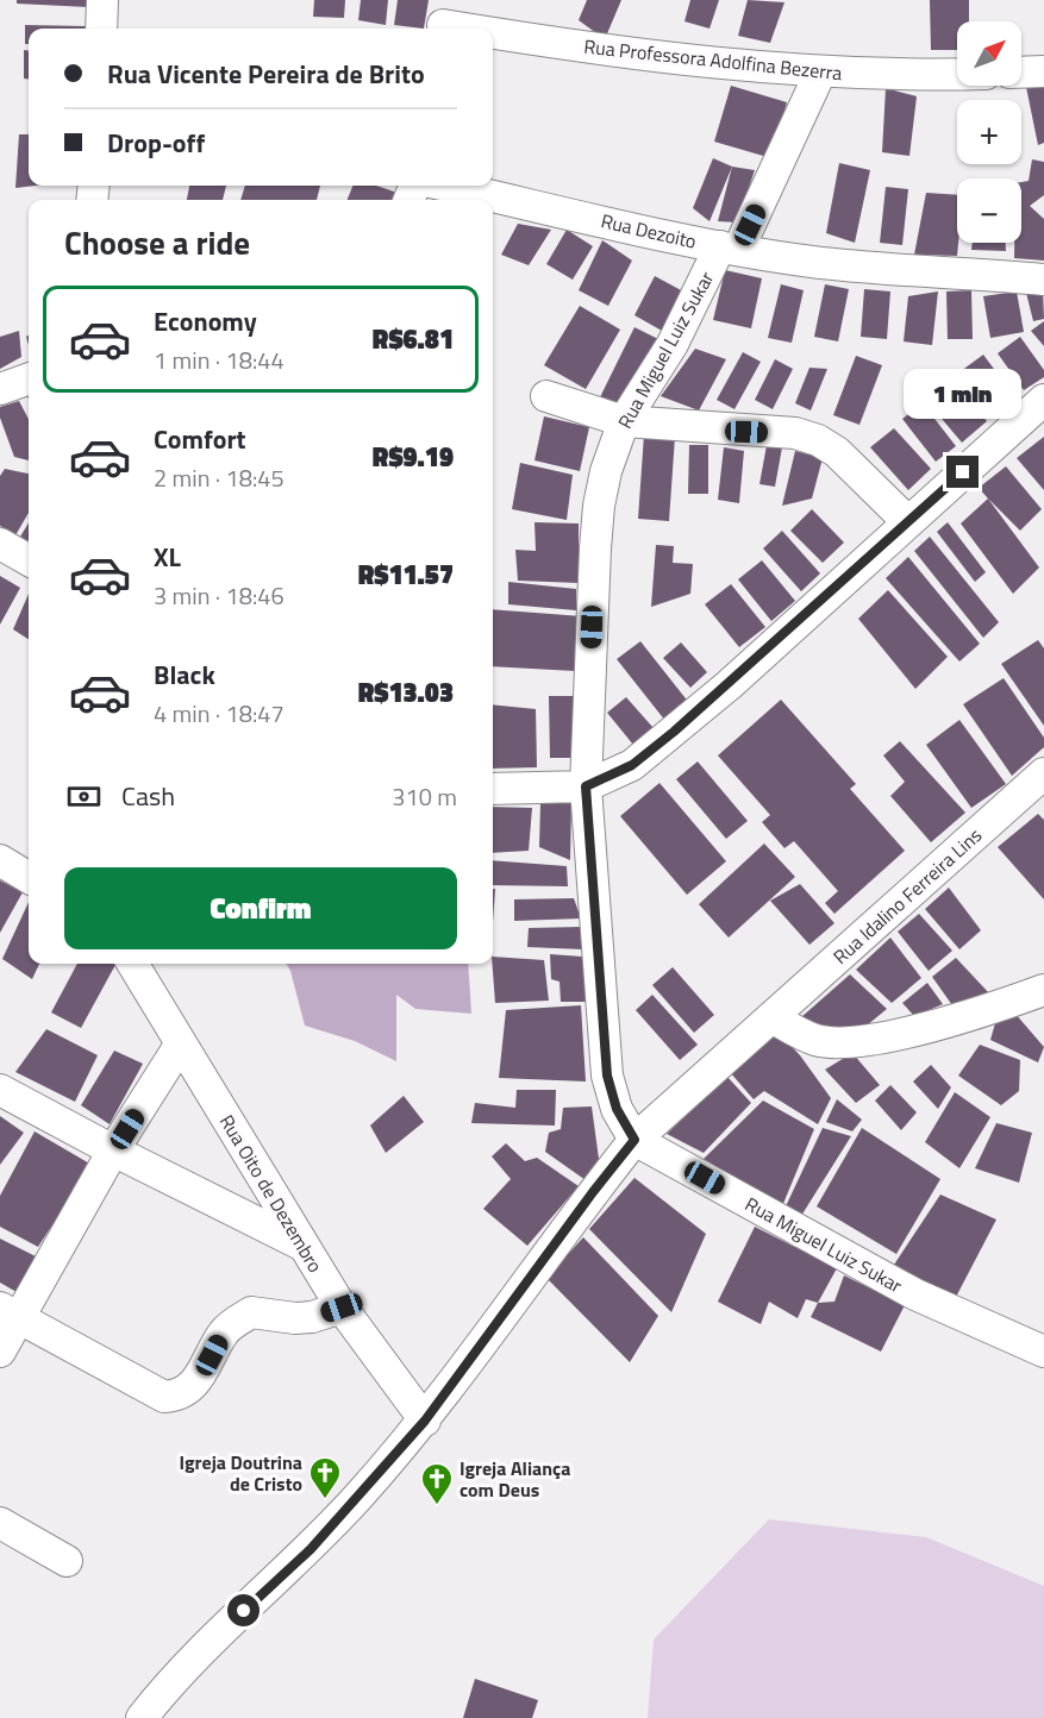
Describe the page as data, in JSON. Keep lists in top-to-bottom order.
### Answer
{
  "streets": {
    "street": [
      "Rua Professora Adolfina Bezerra",
      "Rua Dezoito",
      "Rua Miguel Luiz Sukar",
      "Rua Idalino Ferreira Lins",
      "Rua Oito de Dezembro"
    ]
  },
  "crossings": [
    ["Rua Professora Adolfina Bezerra", "Rua Miguel Luiz Sukar"],
    ["Rua Dezoito", "Rua Miguel Luiz Sukar"],
    ["Rua Miguel Luiz Sukar", "Rua Idalino Ferreira Lins"],
    ["Rua Idalino Ferreira Lins", "Rua Oito de Dezembro"]
  ],
  "places": {
    "church": ["Igreja Doutrina de Cristo", "Igreja Aliança com Deus"]
  },
  "north": "top right",
  "page": {
    "map_buttons": ["+", "−"],
    "banner": ["Rua Vicente Pereira de Brito", "Drop-off"],
    "heading": "Choose a ride",
    "list": [
      {
        "name": "Economy",
        "note": "1 min · 18:44",
        "value": "R$6.81"
      },
      {
        "name": "Comfort",
        "note": "2 min · 18:45",
        "value": "R$9.19"
      },
      {
        "name": "XL",
        "note": "3 min · 18:46",
        "value": "R$11.57"
      },
      {
        "name": "Black",
        "note": "4 min · 18:47",
        "value": "R$13.03"
      }
    ],
    "bubble": "1 min",
    "pay": ["Cash", "310 m"],
    "buttons": "Confirm"
  }
}
